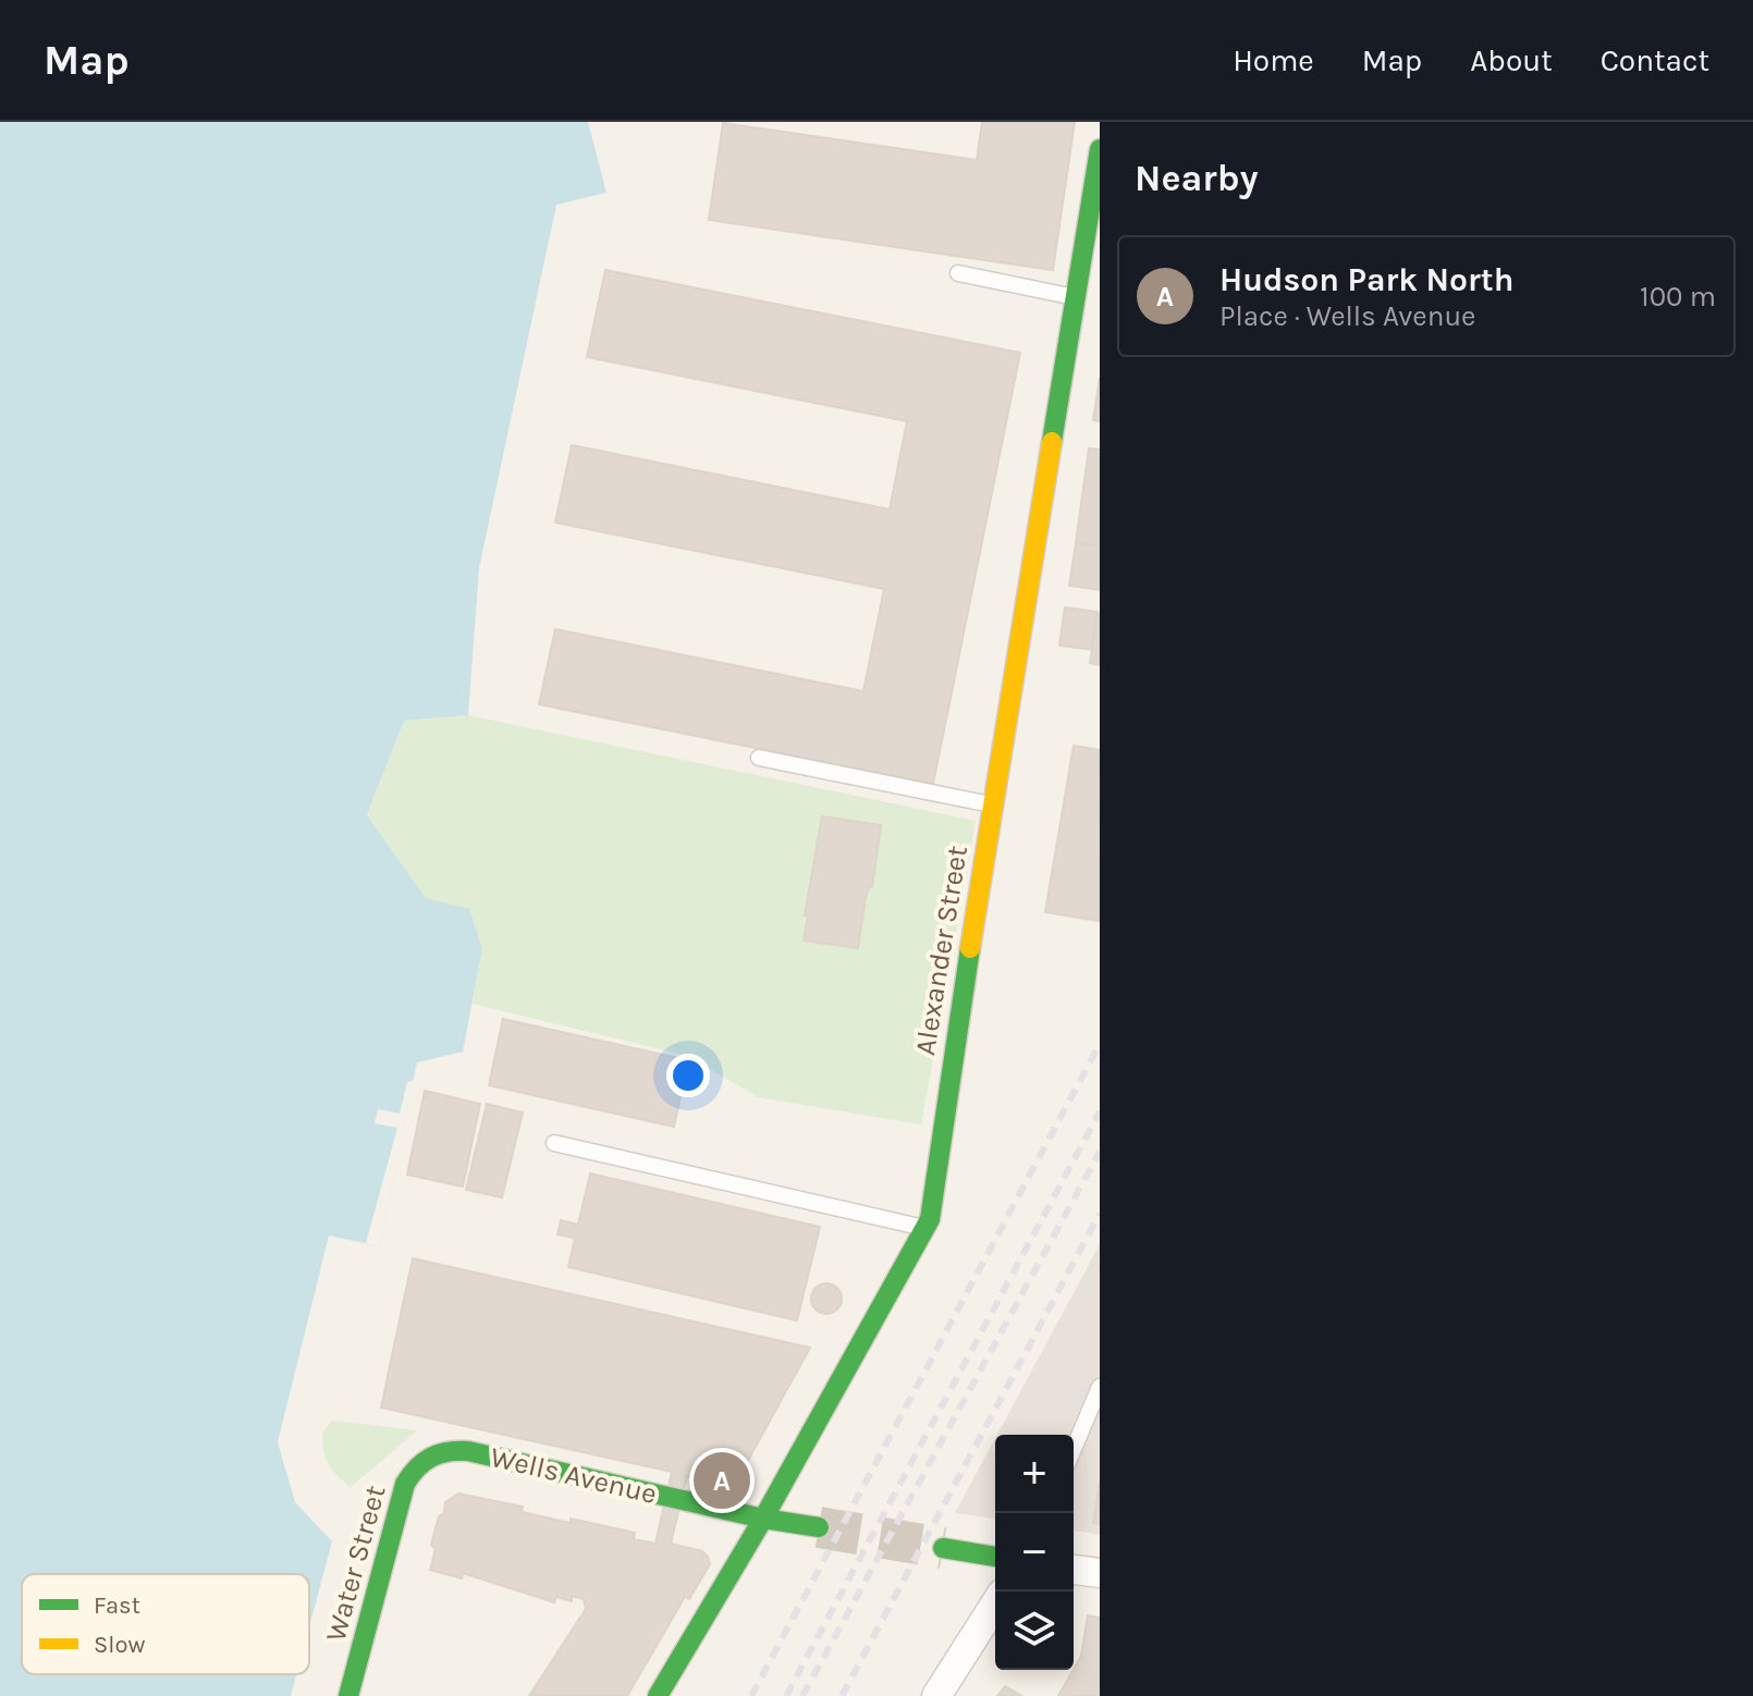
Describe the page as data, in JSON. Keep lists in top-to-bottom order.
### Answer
{
  "streets": {
    "street": ["Alexander Street", "Wells Avenue", "Water Street"]
  },
  "crossings": [
    ["Alexander Street", "Wells Avenue"],
    ["Wells Avenue", "Water Street"]
  ],
  "legend": ["Fast", "Slow"],
  "page": {
    "header": "Map",
    "nav": [
      "Home",
      "Map",
      "About",
      "Contact"
    ],
    "heading": "Nearby",
    "list": [
      {
        "mark": "A",
        "name": "Hudson Park North",
        "note": "Place · Wells Avenue",
        "value": "100 m"
      }
    ],
    "map_buttons": ["+", "−"],
    "pins": "A"
  }
}
